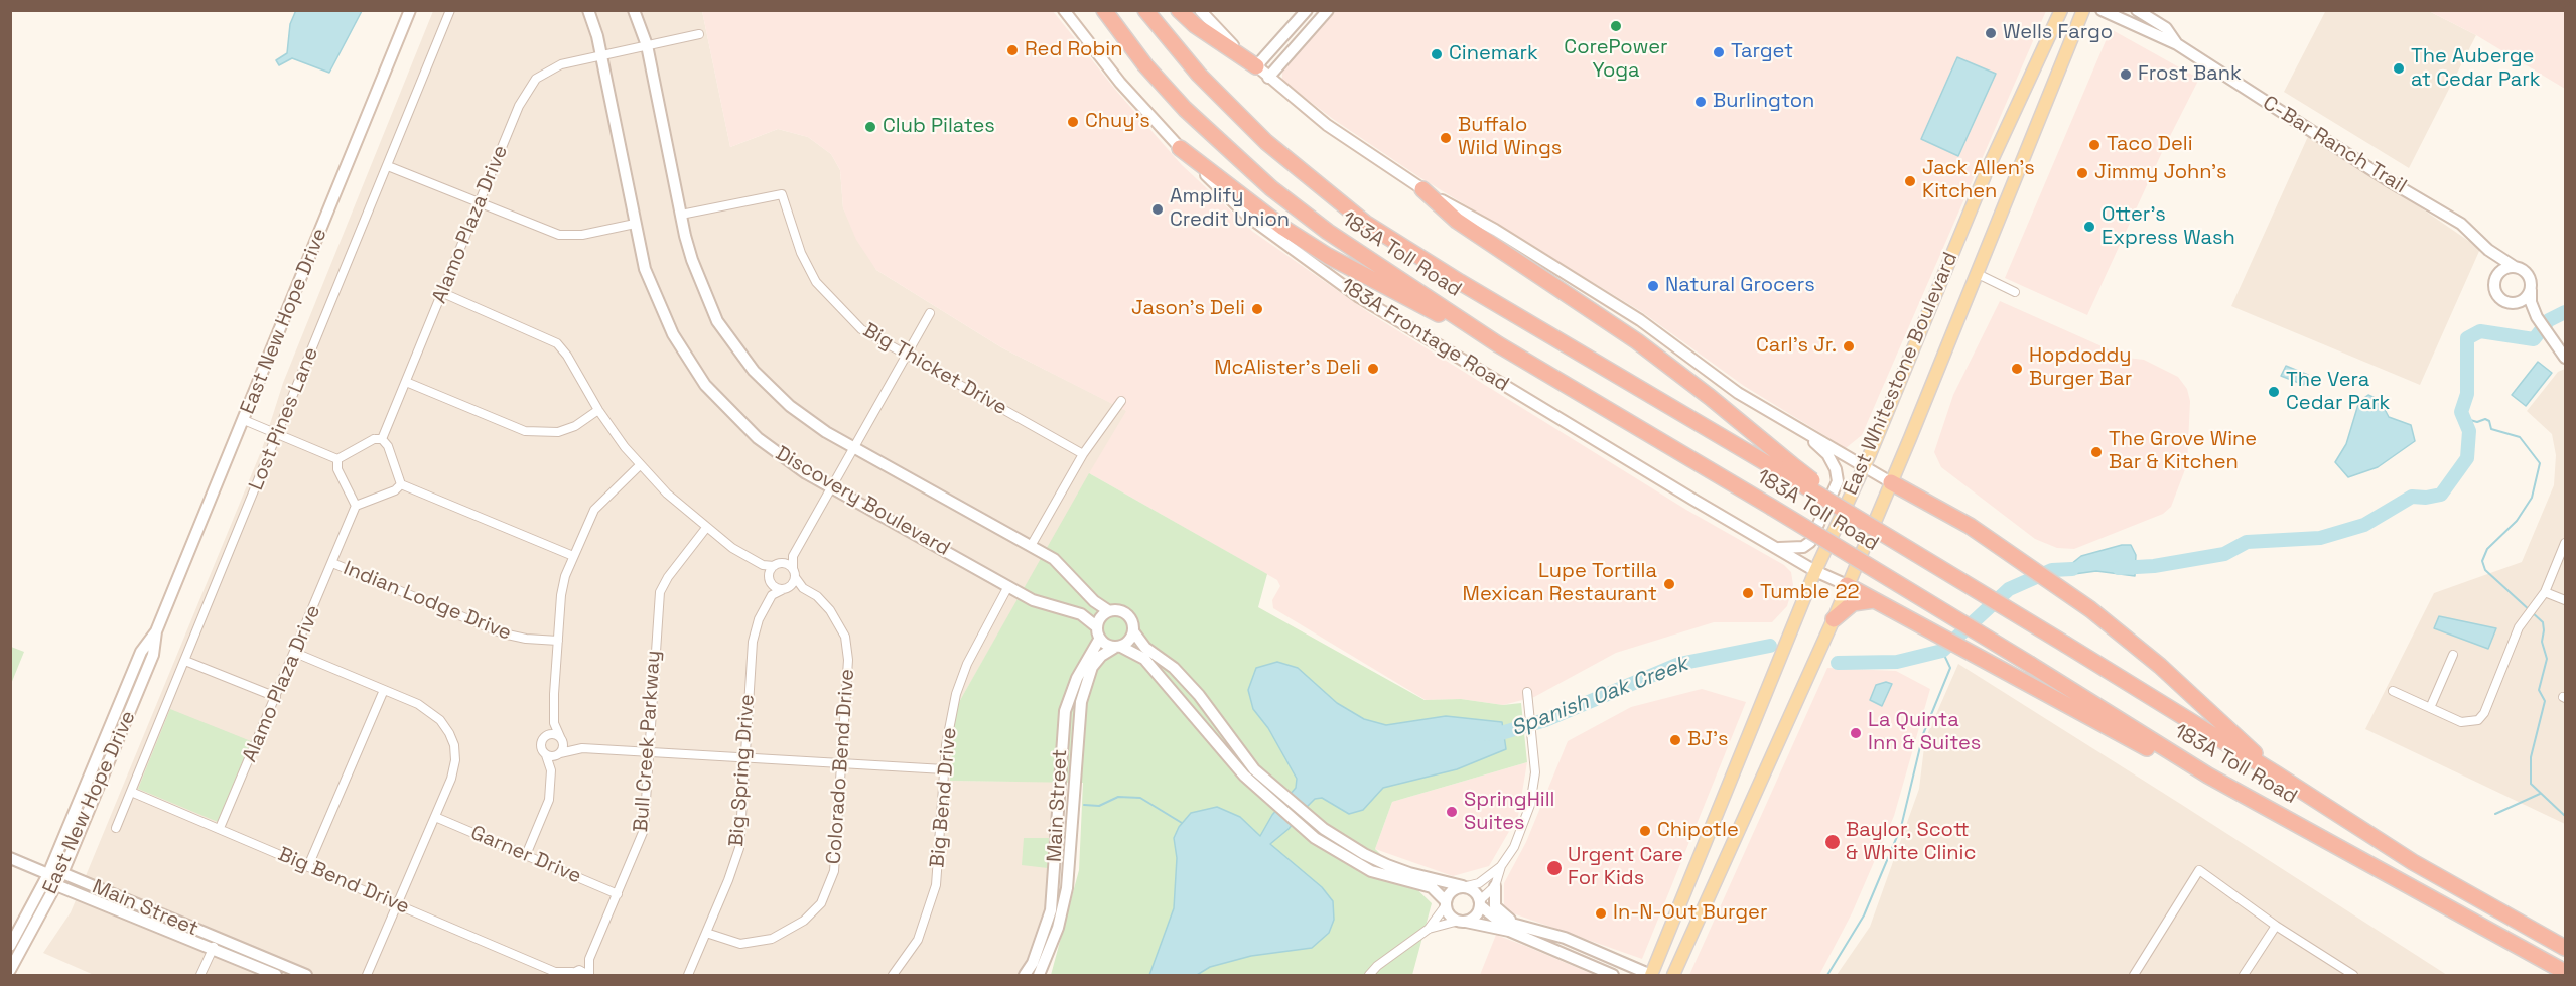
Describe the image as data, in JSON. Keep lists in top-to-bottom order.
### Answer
{
  "streets": {
    "highway": ["183A Toll Road"],
    "main road": ["East Whitestone Boulevard"],
    "street": [
      "C-Bar Ranch Trail",
      "Alamo Plaza Drive",
      "East New Hope Drive",
      "183A Frontage Road",
      "Big Thicket Drive",
      "Lost Pines Lane",
      "Discovery Boulevard",
      "Indian Lodge Drive",
      "Bull Creek Parkway",
      "Colorado Bend Drive",
      "Big Spring Drive",
      "Big Bend Drive",
      "Main Street",
      "Garner Drive"
    ]
  },
  "crossings": [
    ["Alamo Plaza Drive", "Discovery Boulevard"],
    ["Alamo Plaza Drive", "Indian Lodge Drive"],
    ["Alamo Plaza Drive", "Big Bend Drive"],
    ["East New Hope Drive", "Main Street"],
    ["183A Frontage Road", "East Whitestone Boulevard"],
    ["Lost Pines Lane", "Big Bend Drive"],
    ["Discovery Boulevard", "Big Bend Drive"],
    ["Discovery Boulevard", "Main Street"],
    ["Bull Creek Parkway", "Big Bend Drive"],
    ["Bull Creek Parkway", "Garner Drive"],
    ["Colorado Bend Drive", "Big Spring Drive"]
  ],
  "water": ["Spanish Oak Creek"],
  "places": [
    "CorePower Yoga",
    "Wells Fargo",
    "Red Robin",
    "Target",
    "Cinemark",
    "The Auberge at Cedar Park",
    "Frost Bank",
    "Burlington",
    "Chuy's",
    "Club Pilates",
    "Buffalo Wild Wings",
    "Taco Deli",
    "Jimmy John's",
    "Jack Allen's Kitchen",
    "Amplify Credit Union",
    "Otter's Express Wash",
    "Natural Grocers",
    "Jason's Deli",
    "Carl's Jr.",
    "McAlister's Deli",
    "Hopdoddy Burger Bar",
    "The Vera Cedar Park",
    "The Grove Wine Bar & Kitchen",
    "Lupe Tortilla Mexican Restaurant",
    "Tumble 22",
    "La Quinta Inn & Suites",
    "BJ's",
    "SpringHill Suites",
    "Chipotle",
    "Baylor, Scott & White Clinic",
    "Urgent Care For Kids",
    "In-N-Out Burger"
  ]
}
